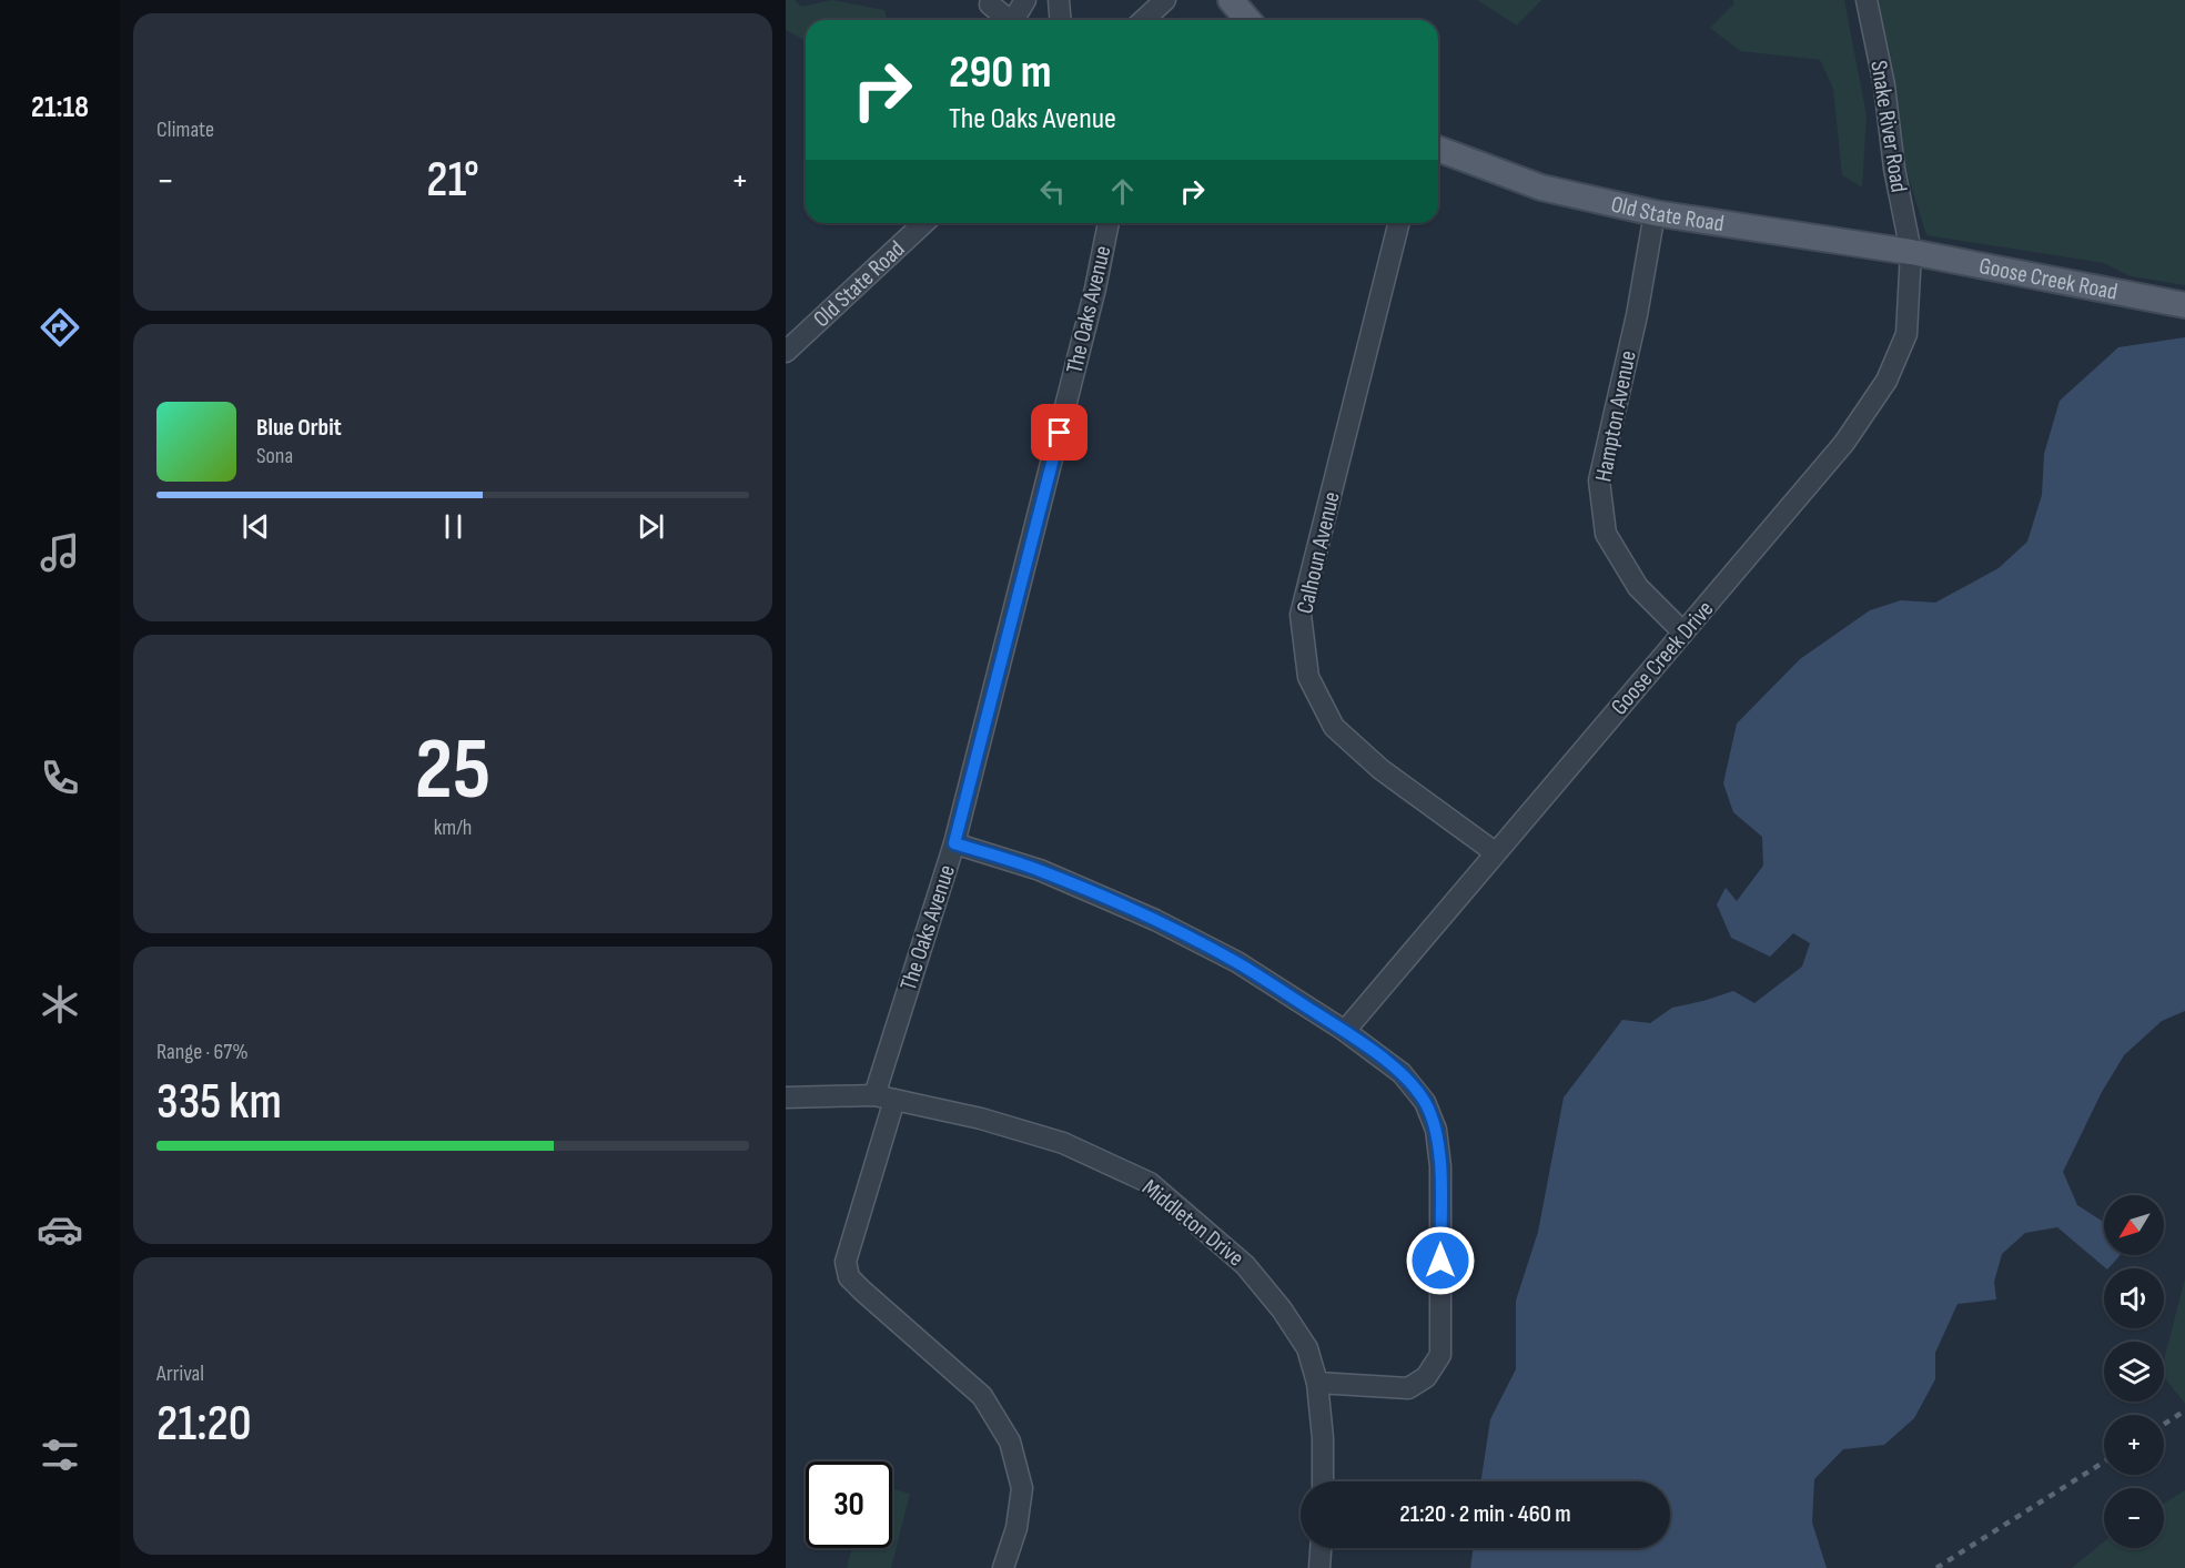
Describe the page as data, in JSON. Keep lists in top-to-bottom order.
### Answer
{
  "streets": {
    "main road": ["Old State Road", "Goose Creek Road"],
    "street": [
      "Snake River Road",
      "The Oaks Avenue",
      "Hampton Avenue",
      "Calhoun Avenue",
      "Goose Creek Drive",
      "Middleton Drive"
    ]
  },
  "crossings": [
    ["Snake River Road", "Old State Road"],
    ["Snake River Road", "Goose Creek Road"],
    ["Snake River Road", "Goose Creek Drive"],
    ["Old State Road", "Goose Creek Road"],
    ["Old State Road", "Hampton Avenue"],
    ["Old State Road", "Goose Creek Drive"],
    ["Goose Creek Road", "Goose Creek Drive"],
    ["The Oaks Avenue", "Middleton Drive"],
    ["Hampton Avenue", "Goose Creek Drive"],
    ["Calhoun Avenue", "Goose Creek Drive"]
  ],
  "north": "bottom left",
  "page": {
    "tabs": "21:18",
    "tile": [
      "Climate",
      ["25", "km/h"],
      ["Range · 67%", "335 km"],
      ["Arrival", "21:20"]
    ],
    "turn": ["290 m", "The Oaks Avenue"],
    "heat": ["−", "21°", "+"],
    "song": ["Blue Orbit", "Sona"],
    "map_buttons": ["+", "−"],
    "limit": "30",
    "trip": "21:20 · 2 min · 460 m"
  }
}
